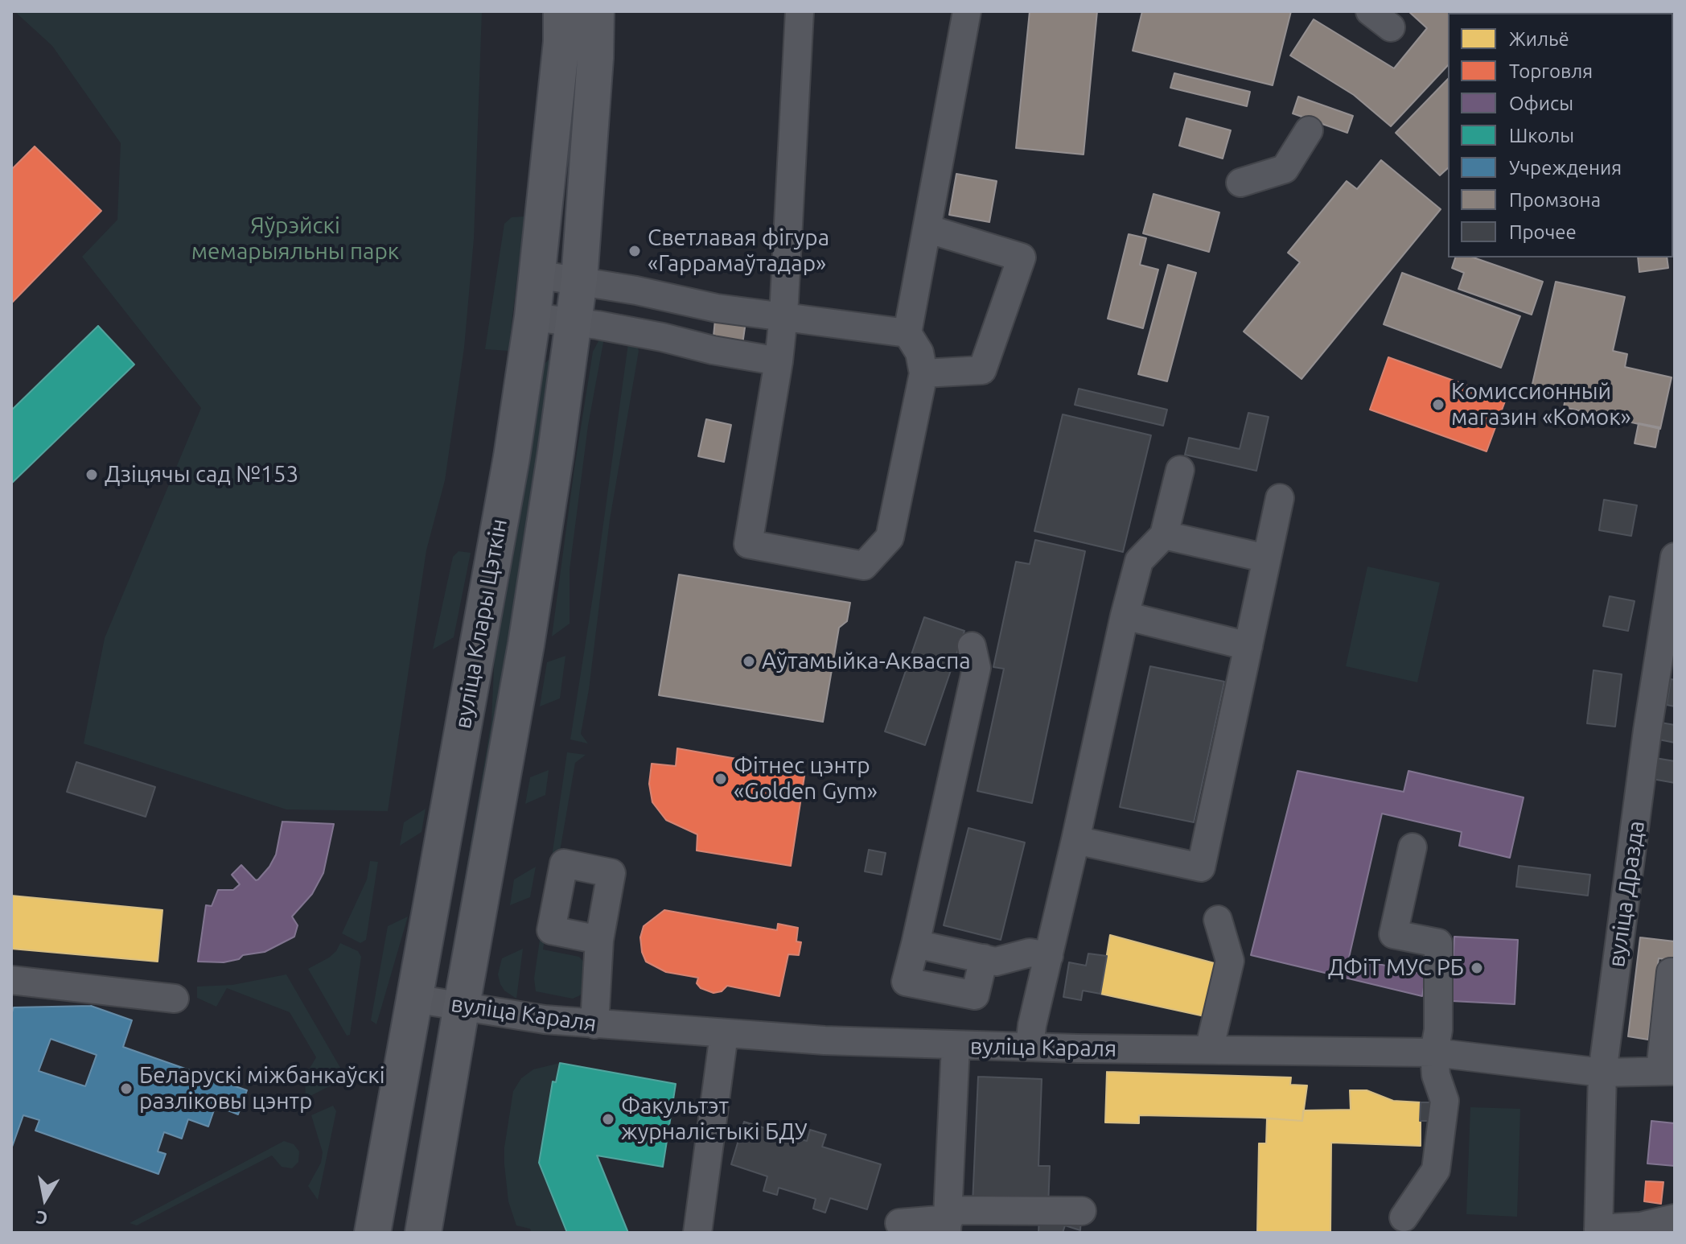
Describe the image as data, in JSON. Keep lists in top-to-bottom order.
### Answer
{
  "streets": {
    "main road": ["вуліца Клары Цэткін"],
    "street": ["вуліца Дразда", "вуліца Караля"]
  },
  "crossings": [
    ["вуліца Клары Цэткін", "вуліца Караля"],
    ["вуліца Дразда", "вуліца Караля"]
  ],
  "parks": ["Яўрэйскі мемарыяльны парк"],
  "places": [
    "Светлавая фігура «Гаррамаўтадар»",
    "Комиссионный магазин «Комок»",
    "Дзіцячы сад №153",
    "Аўтамыйка-Акваспа",
    "Фітнес цэнтр «Golden Gym»",
    "ДФіТ МУС РБ",
    "Беларускі міжбанкаўскі разліковы цэнтр",
    "Факультэт журналістыкі БДУ"
  ],
  "legend": [
    "Жильё",
    "Торговля",
    "Офисы",
    "Школы",
    "Учреждения",
    "Промзона",
    "Прочее"
  ],
  "north": "bottom"
}
